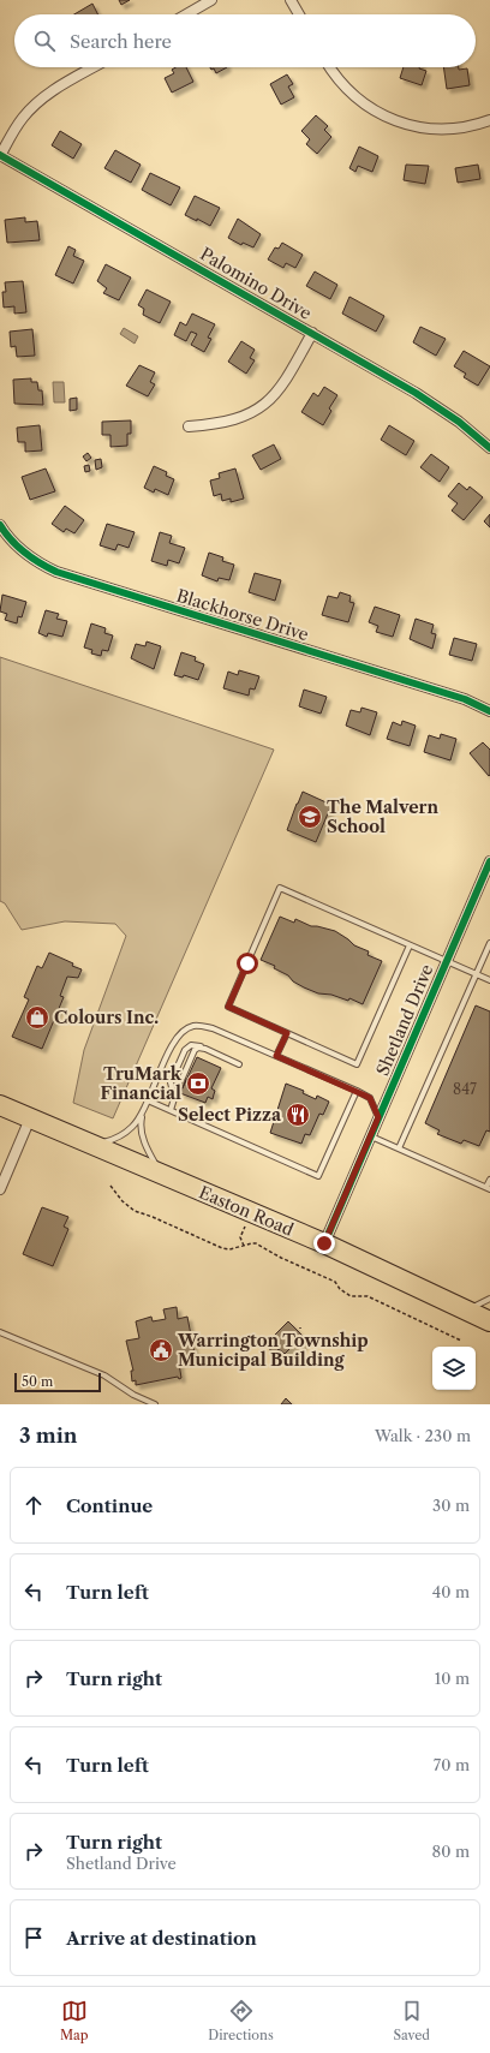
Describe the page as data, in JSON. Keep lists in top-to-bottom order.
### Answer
{
  "streets": {
    "highway": ["Easton Road"],
    "street": ["Palomino Drive", "Blackhorse Drive", "Shetland Drive"]
  },
  "crossings": [
    ["Shetland Drive", "Easton Road"]
  ],
  "places": {
    "school or university": ["The Malvern School"],
    "shop": ["Colours Inc."],
    "bank": ["TruMark Financial"],
    "restaurant": ["Select Pizza"],
    "public building": ["Warrington Township Municipal Building"]
  },
  "house_numbers": ["847"],
  "scale_bar": "50 m",
  "page": {
    "search": "Search here",
    "scale": "50 m",
    "heading": ["3 min", "Walk · 230 m"],
    "list": [
      ["Continue", "30 m"],
      ["Turn left", "40 m"],
      ["Turn right", "10 m"],
      ["Turn left", "70 m"],
      ["Turn right", "Shetland Drive", "80 m"],
      "Arrive at destination"
    ],
    "nav": ["Map", "Directions", "Saved"]
  }
}
